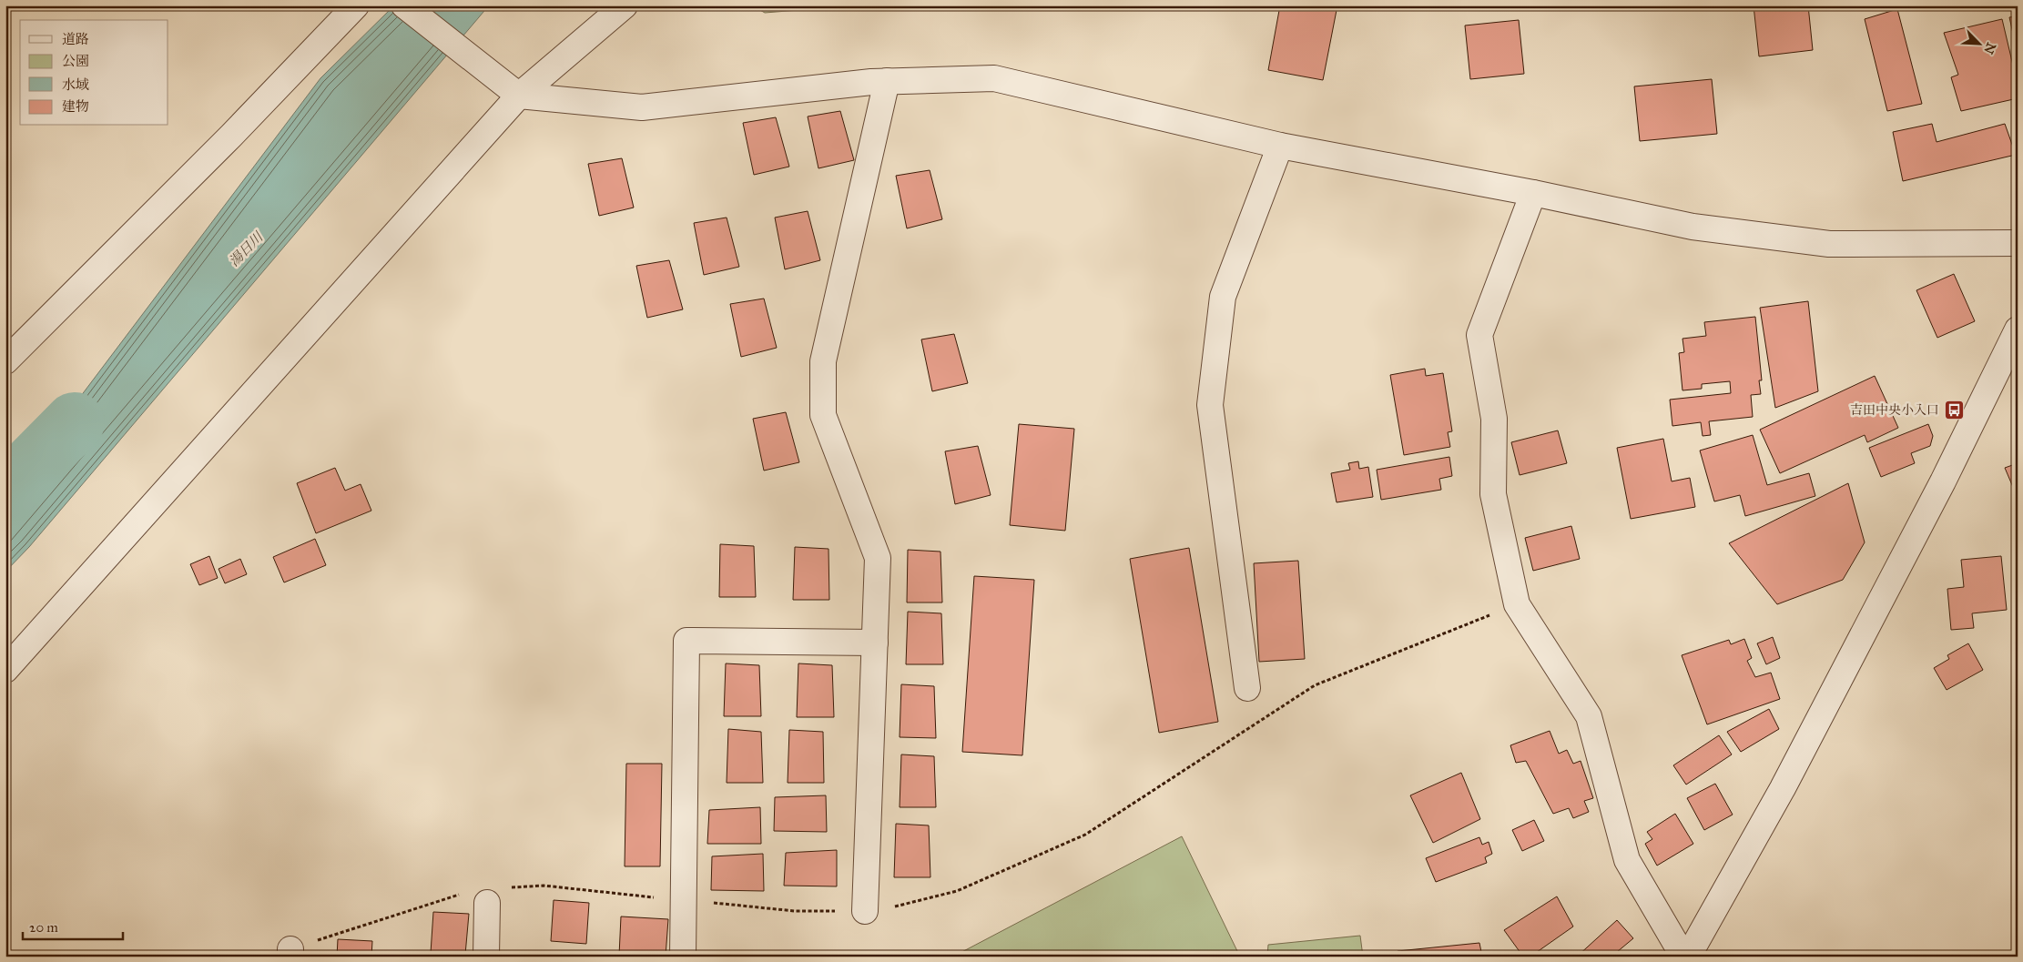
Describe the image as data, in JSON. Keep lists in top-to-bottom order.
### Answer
{
  "water": ["湯日川"],
  "places": {
    "bus stop": ["吉田中央小入口"]
  },
  "legend": [
    "道路",
    "公園",
    "水域",
    "建物"
  ],
  "scale_bar": "20 m",
  "north": "bottom right"
}
